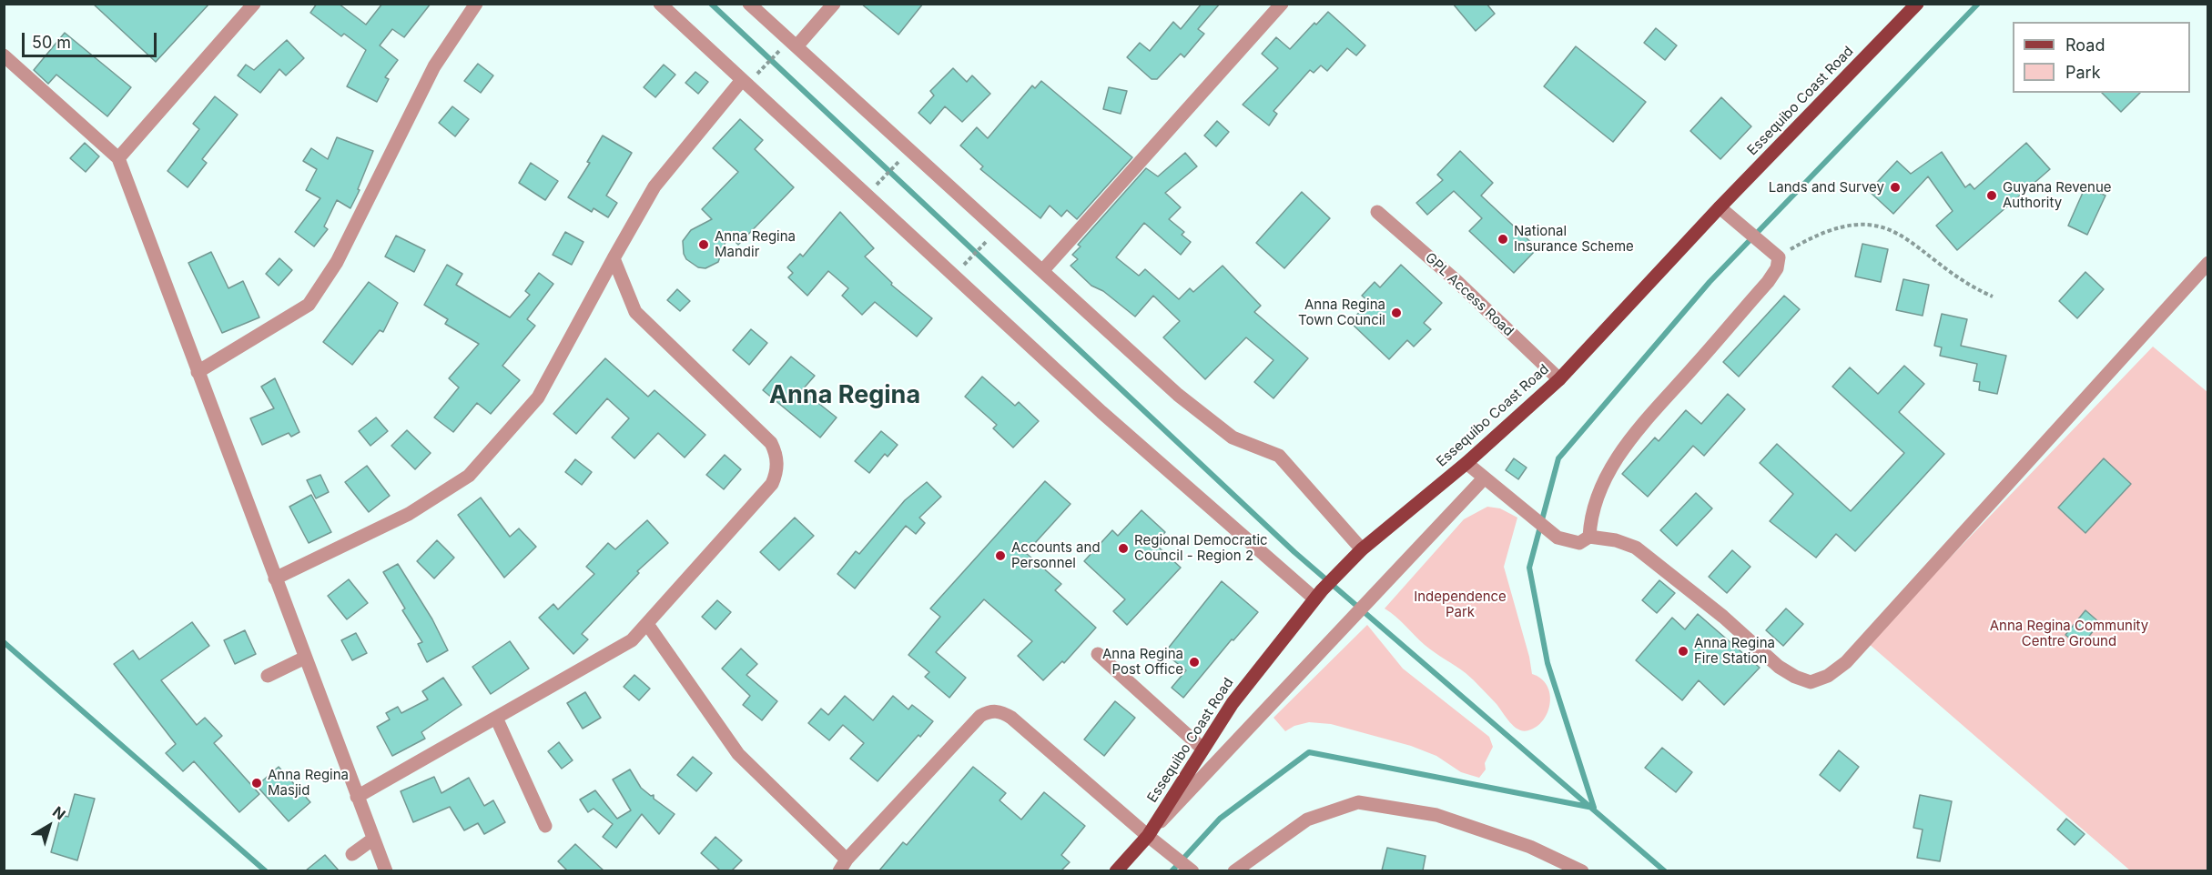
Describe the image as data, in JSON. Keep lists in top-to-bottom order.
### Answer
{
  "streets": {
    "main road": ["Essequibo Coast Road"],
    "street": ["GPL Access Road"]
  },
  "crossings": [
    ["Essequibo Coast Road", "GPL Access Road"]
  ],
  "districts": ["Anna Regina"],
  "parks": ["Independence Park", "Anna Regina Community Centre Ground"],
  "places": [
    "Lands and Survey",
    "Guyana Revenue Authority",
    "National Insurance Scheme",
    "Anna Regina Mandir",
    "Anna Regina Town Council",
    "Regional Democratic Council - Region 2",
    "Accounts and Personnel",
    "Anna Regina Fire Station",
    "Anna Regina Post Office",
    "Anna Regina Masjid"
  ],
  "legend": ["Road", "Park"],
  "scale_bar": "50 m",
  "north": "top right"
}
